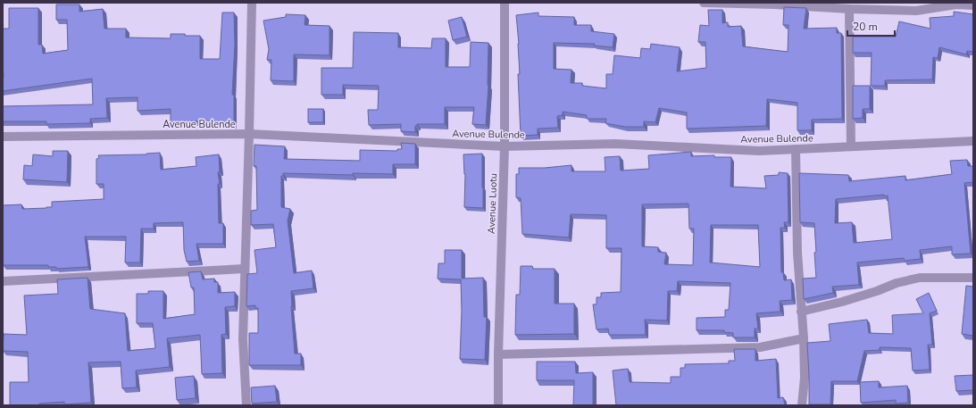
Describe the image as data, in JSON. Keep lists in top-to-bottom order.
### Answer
{
  "streets": {
    "street": ["Avenue Bulende", "Avenue Luotu"]
  },
  "crossings": [
    ["Avenue Bulende", "Avenue Luotu"]
  ],
  "scale_bar": "20 m"
}
